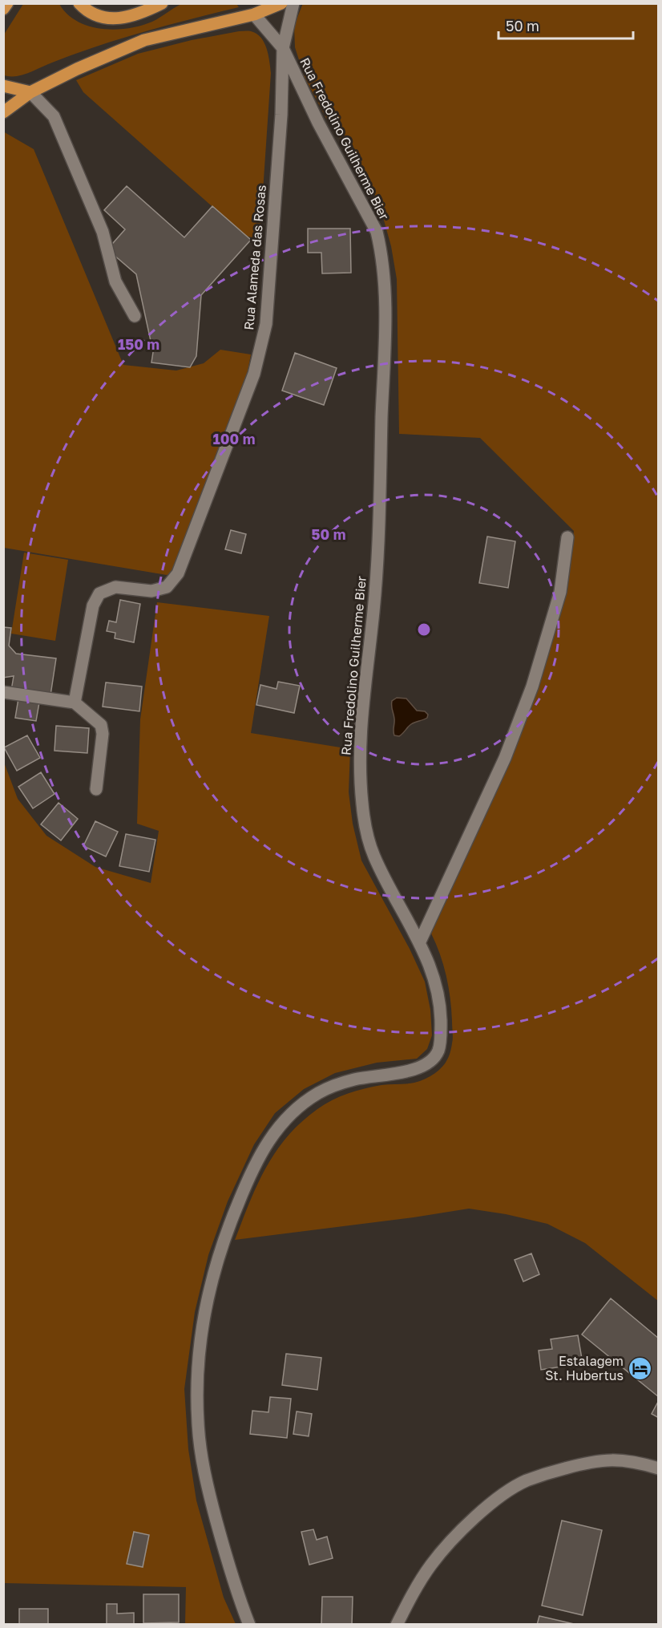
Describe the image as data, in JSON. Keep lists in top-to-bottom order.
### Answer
{
  "streets": {
    "main road": ["Rua Fredolino Guilherme Bier"],
    "street": ["Rua Alameda das Rosas"]
  },
  "crossings": [
    ["Rua Fredolino Guilherme Bier", "Rua Alameda das Rosas"]
  ],
  "places": {
    "hotel": ["Estalagem St. Hubertus"]
  },
  "scale_bar": "50 m",
  "rings": ["150 m", "100 m", "50 m"]
}
